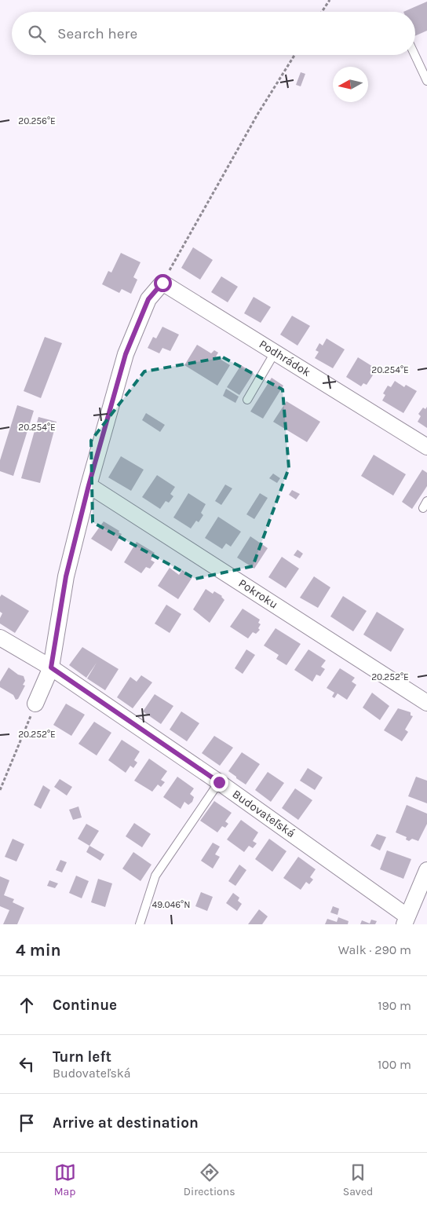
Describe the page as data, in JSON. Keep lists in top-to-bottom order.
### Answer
{
  "streets": {
    "street": ["Podhrádok", "Pokroku", "Budovateľská"]
  },
  "north": "left",
  "page": {
    "search": "Search here",
    "heading": ["4 min", "Walk · 290 m"],
    "list": [
      ["Continue", "190 m"],
      ["Turn left", "Budovateľská", "100 m"],
      "Arrive at destination"
    ],
    "nav": ["Map", "Directions", "Saved"]
  },
  "coordinates": [
    "20.256°E",
    "20.254°E",
    "20.252°E",
    "49.046°N"
  ]
}
